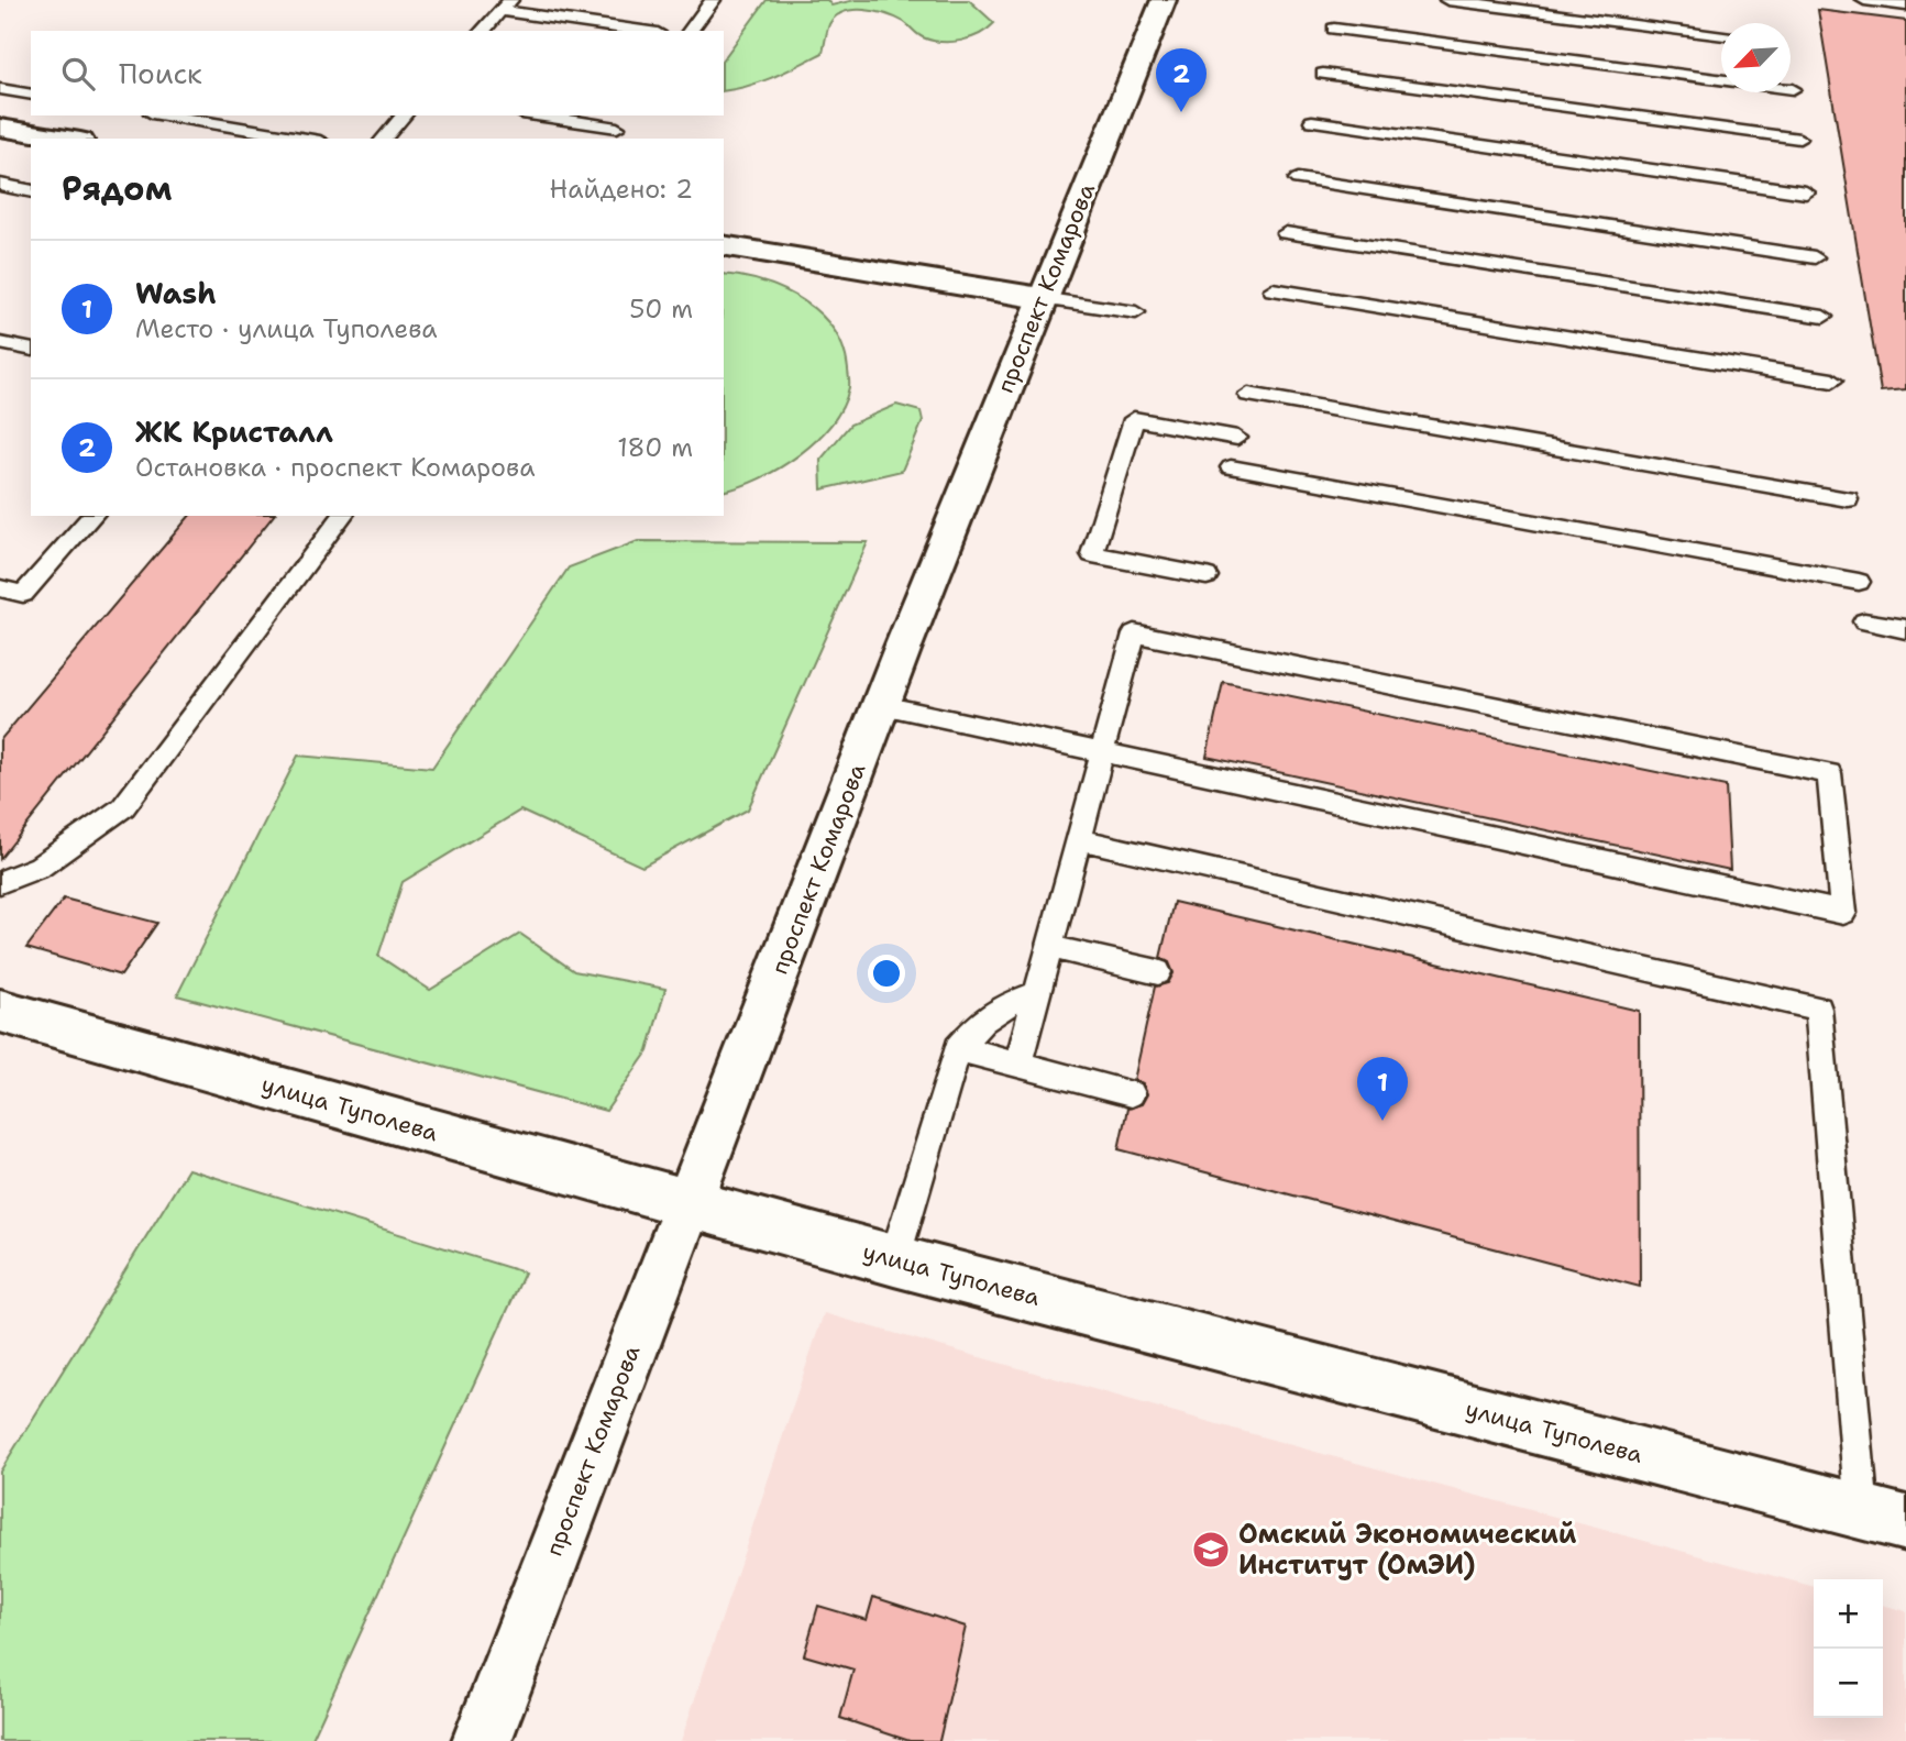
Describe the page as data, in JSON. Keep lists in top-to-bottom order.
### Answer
{
  "streets": {
    "main road": ["проспект Комарова", "улица Туполева"]
  },
  "crossings": [
    ["проспект Комарова", "улица Туполева"]
  ],
  "places": {
    "school or university": ["Омский Экономический Институт (ОмЭИ)"]
  },
  "north": "bottom left",
  "page": {
    "search": "Поиск",
    "pins": ["2", "1"],
    "heading": ["Рядом", "Найдено: 2"],
    "list": [
      {
        "mark": "1",
        "name": "Wash",
        "note": "Место · улица Туполева",
        "value": "50 m"
      },
      {
        "mark": "2",
        "name": "ЖК Кристалл",
        "note": "Остановка · проспект Комарова",
        "value": "180 m"
      }
    ],
    "map_buttons": ["+", "−"]
  }
}
